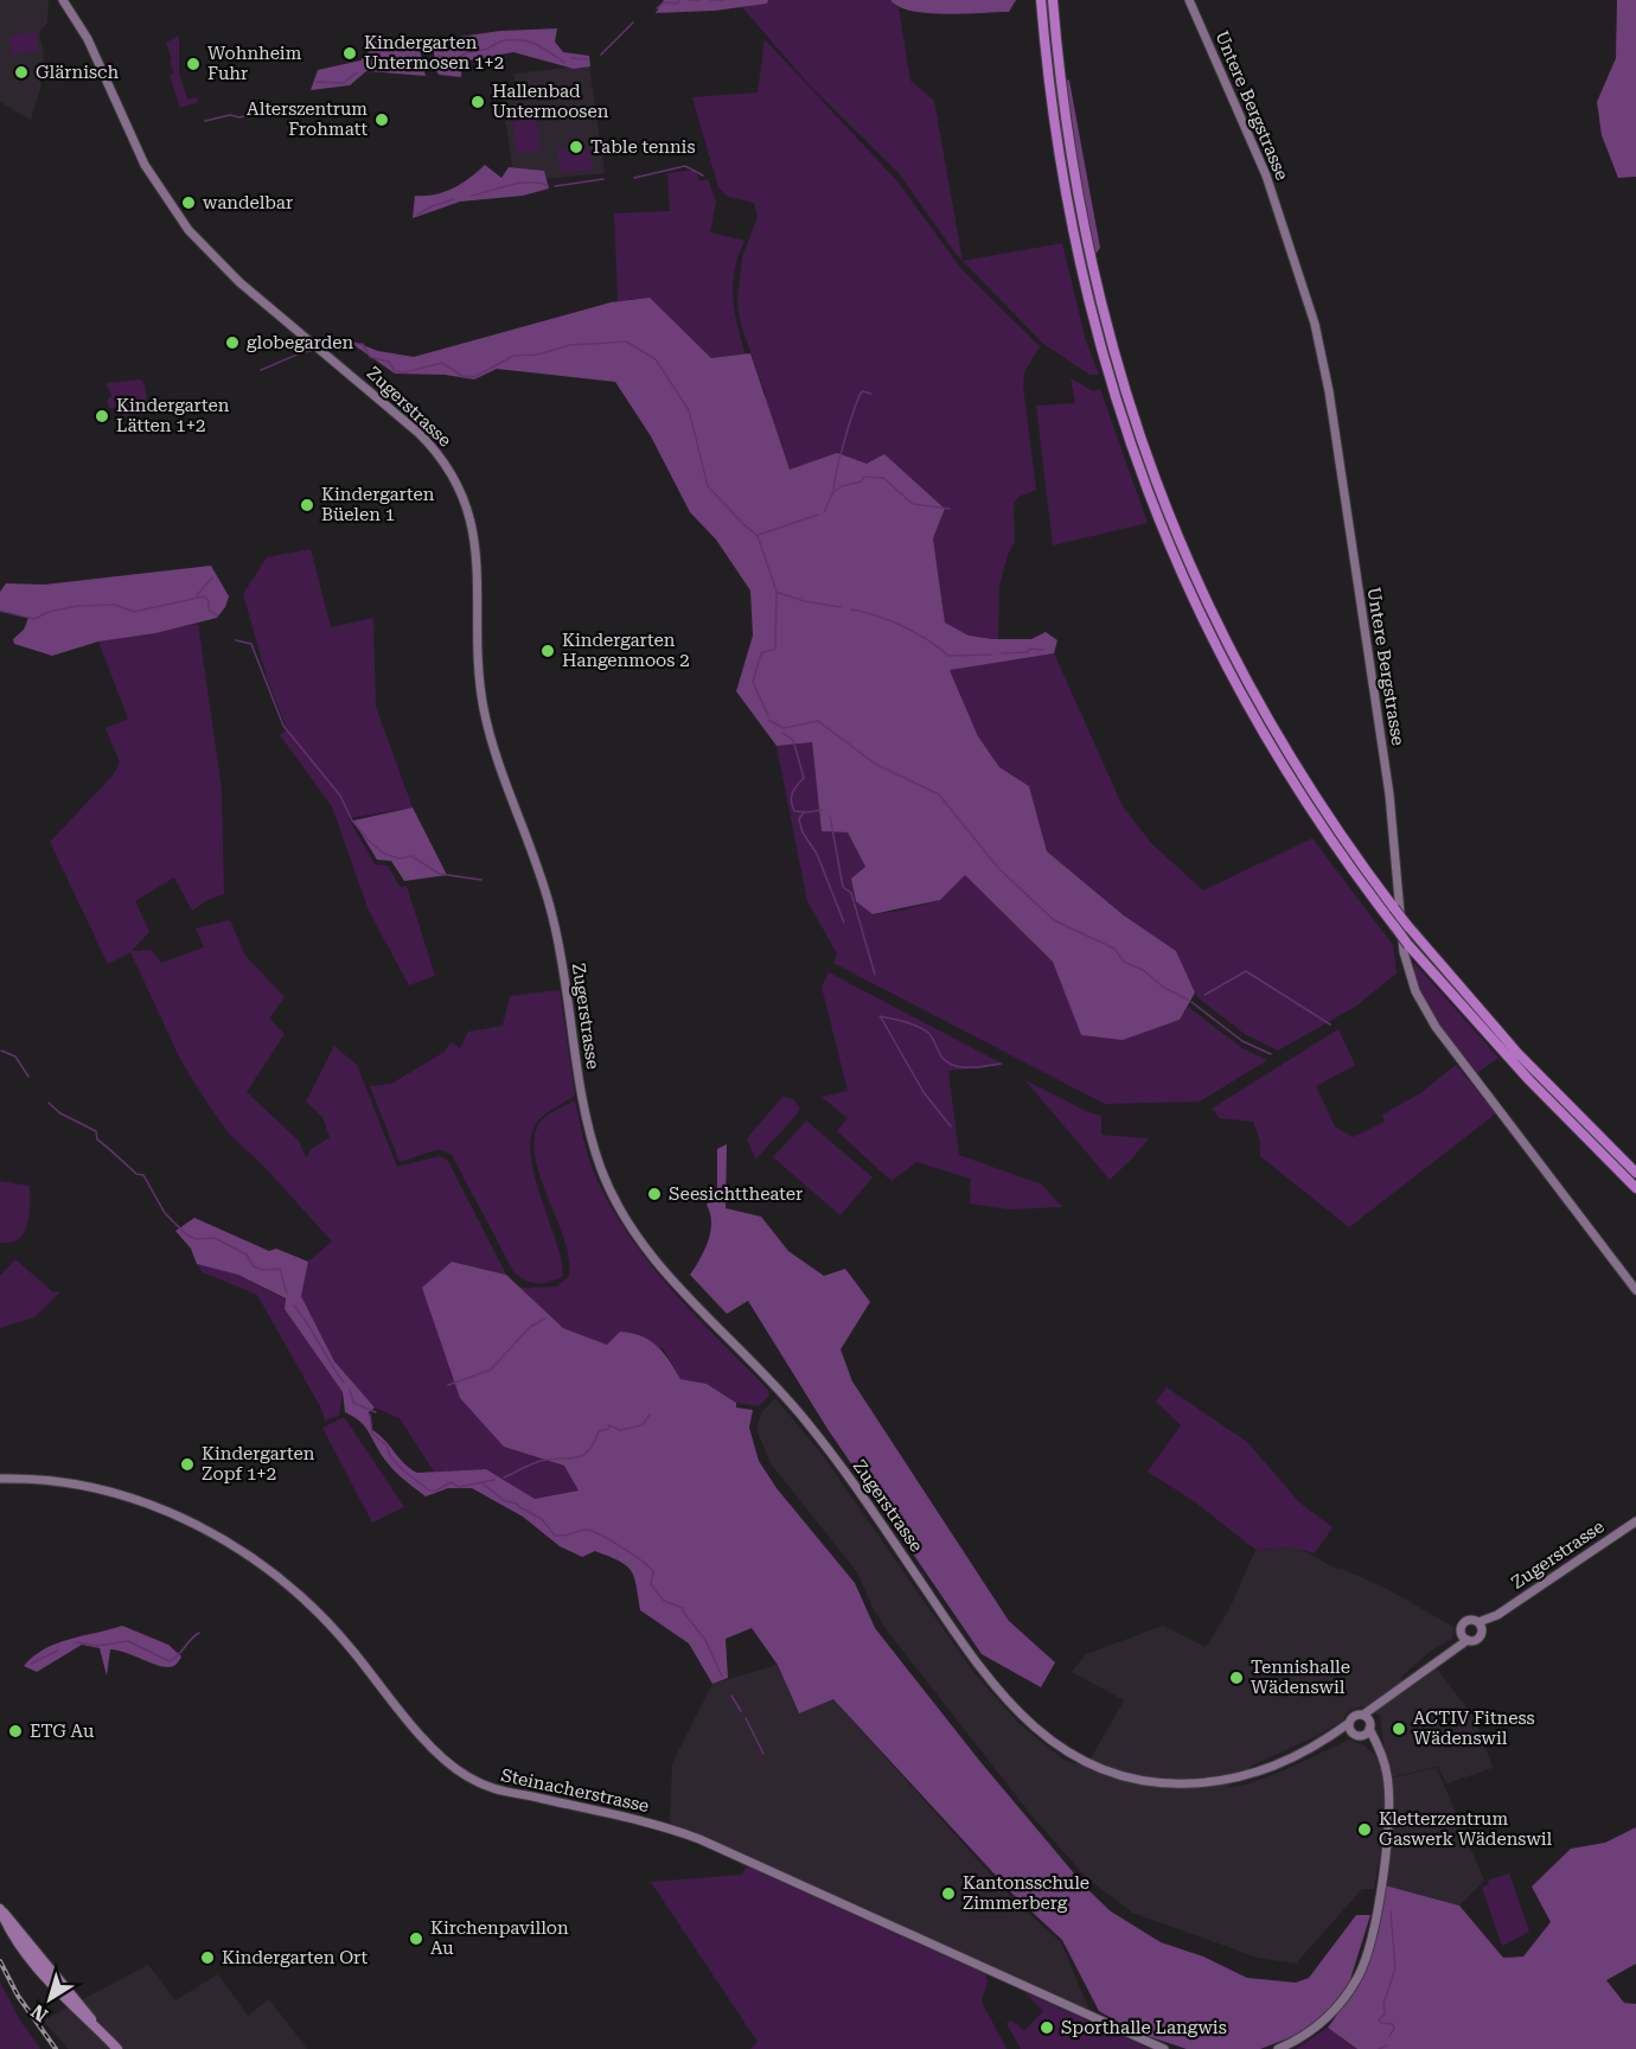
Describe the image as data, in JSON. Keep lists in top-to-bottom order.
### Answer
{
  "streets": {
    "main road": ["Untere Bergstrasse", "Zugerstrasse", "Steinacherstrasse"]
  },
  "places": [
    "Kindergarten Untermosen 1+2",
    "Wohnheim Fuhr",
    "Glärnisch",
    "Hallenbad Untermoosen",
    "Alterszentrum Frohmatt",
    "Table tennis",
    "wandelbar",
    "globegarden",
    "Kindergarten Lätten 1+2",
    "Kindergarten Büelen 1",
    "Kindergarten Hangenmoos 2",
    "Seesichttheater",
    "Kindergarten Zopf 1+2",
    "Tennishalle Wädenswil",
    "ACTIV Fitness Wädenswil",
    "ETG Au",
    "Kletterzentrum Gaswerk Wädenswil",
    "Kantonsschule Zimmerberg",
    "Kirchenpavillon Au",
    "Kindergarten Ort",
    "Sporthalle Langwis"
  ],
  "north": "bottom left"
}
